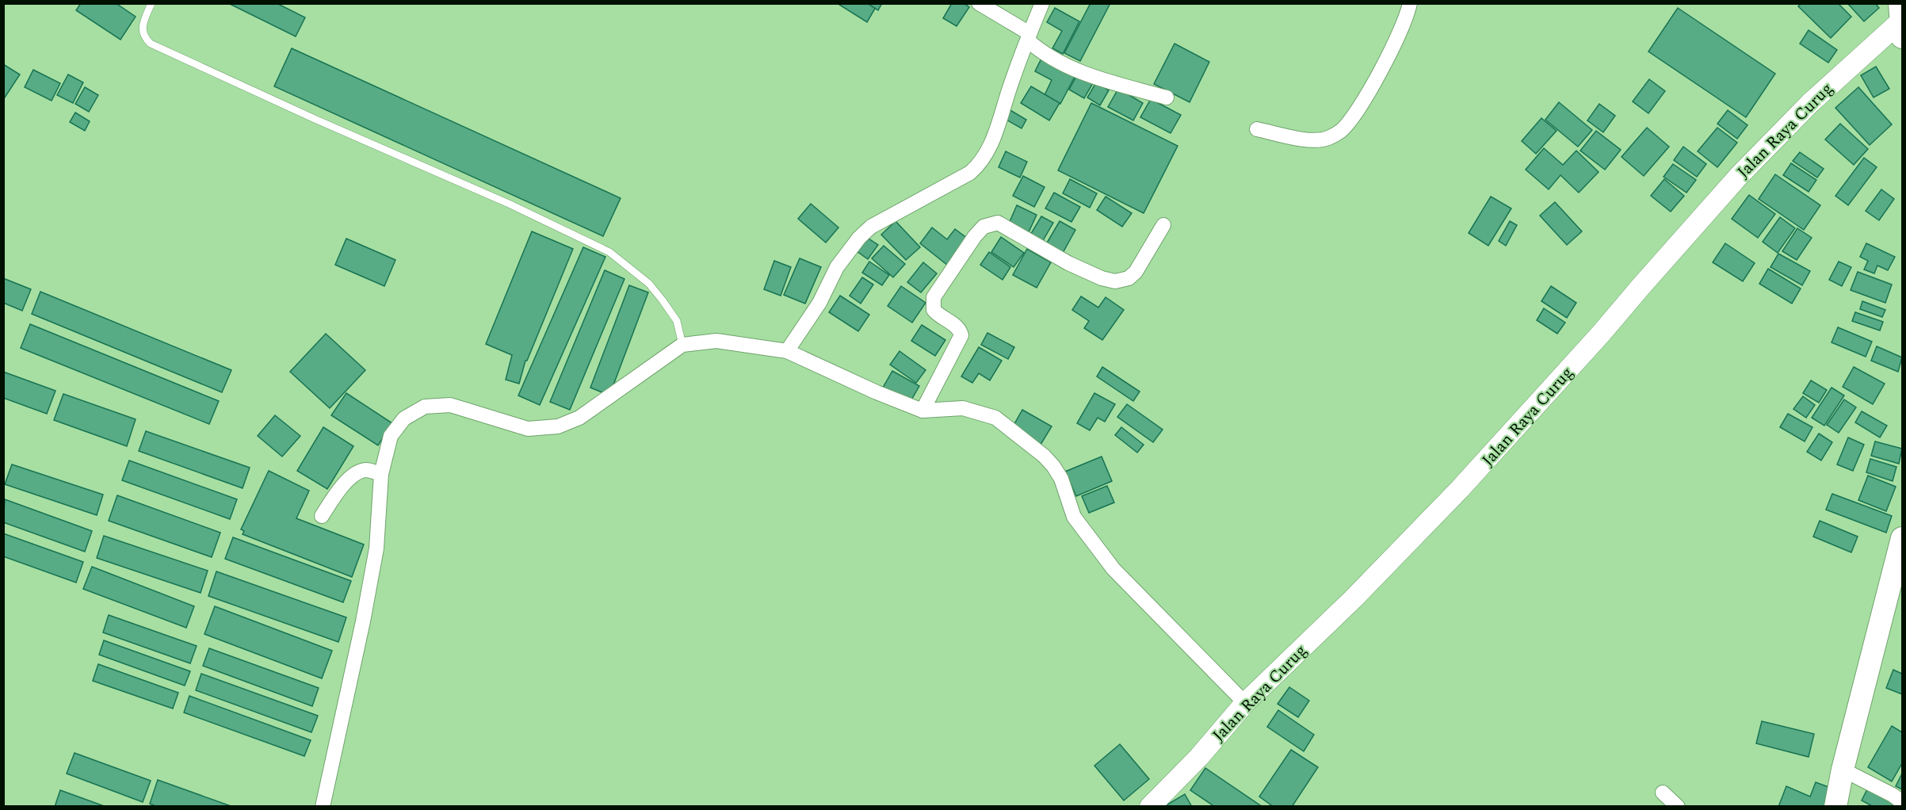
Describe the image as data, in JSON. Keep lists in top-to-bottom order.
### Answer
{
  "streets": {
    "street": ["Jalan Raya Curug"]
  }
}
